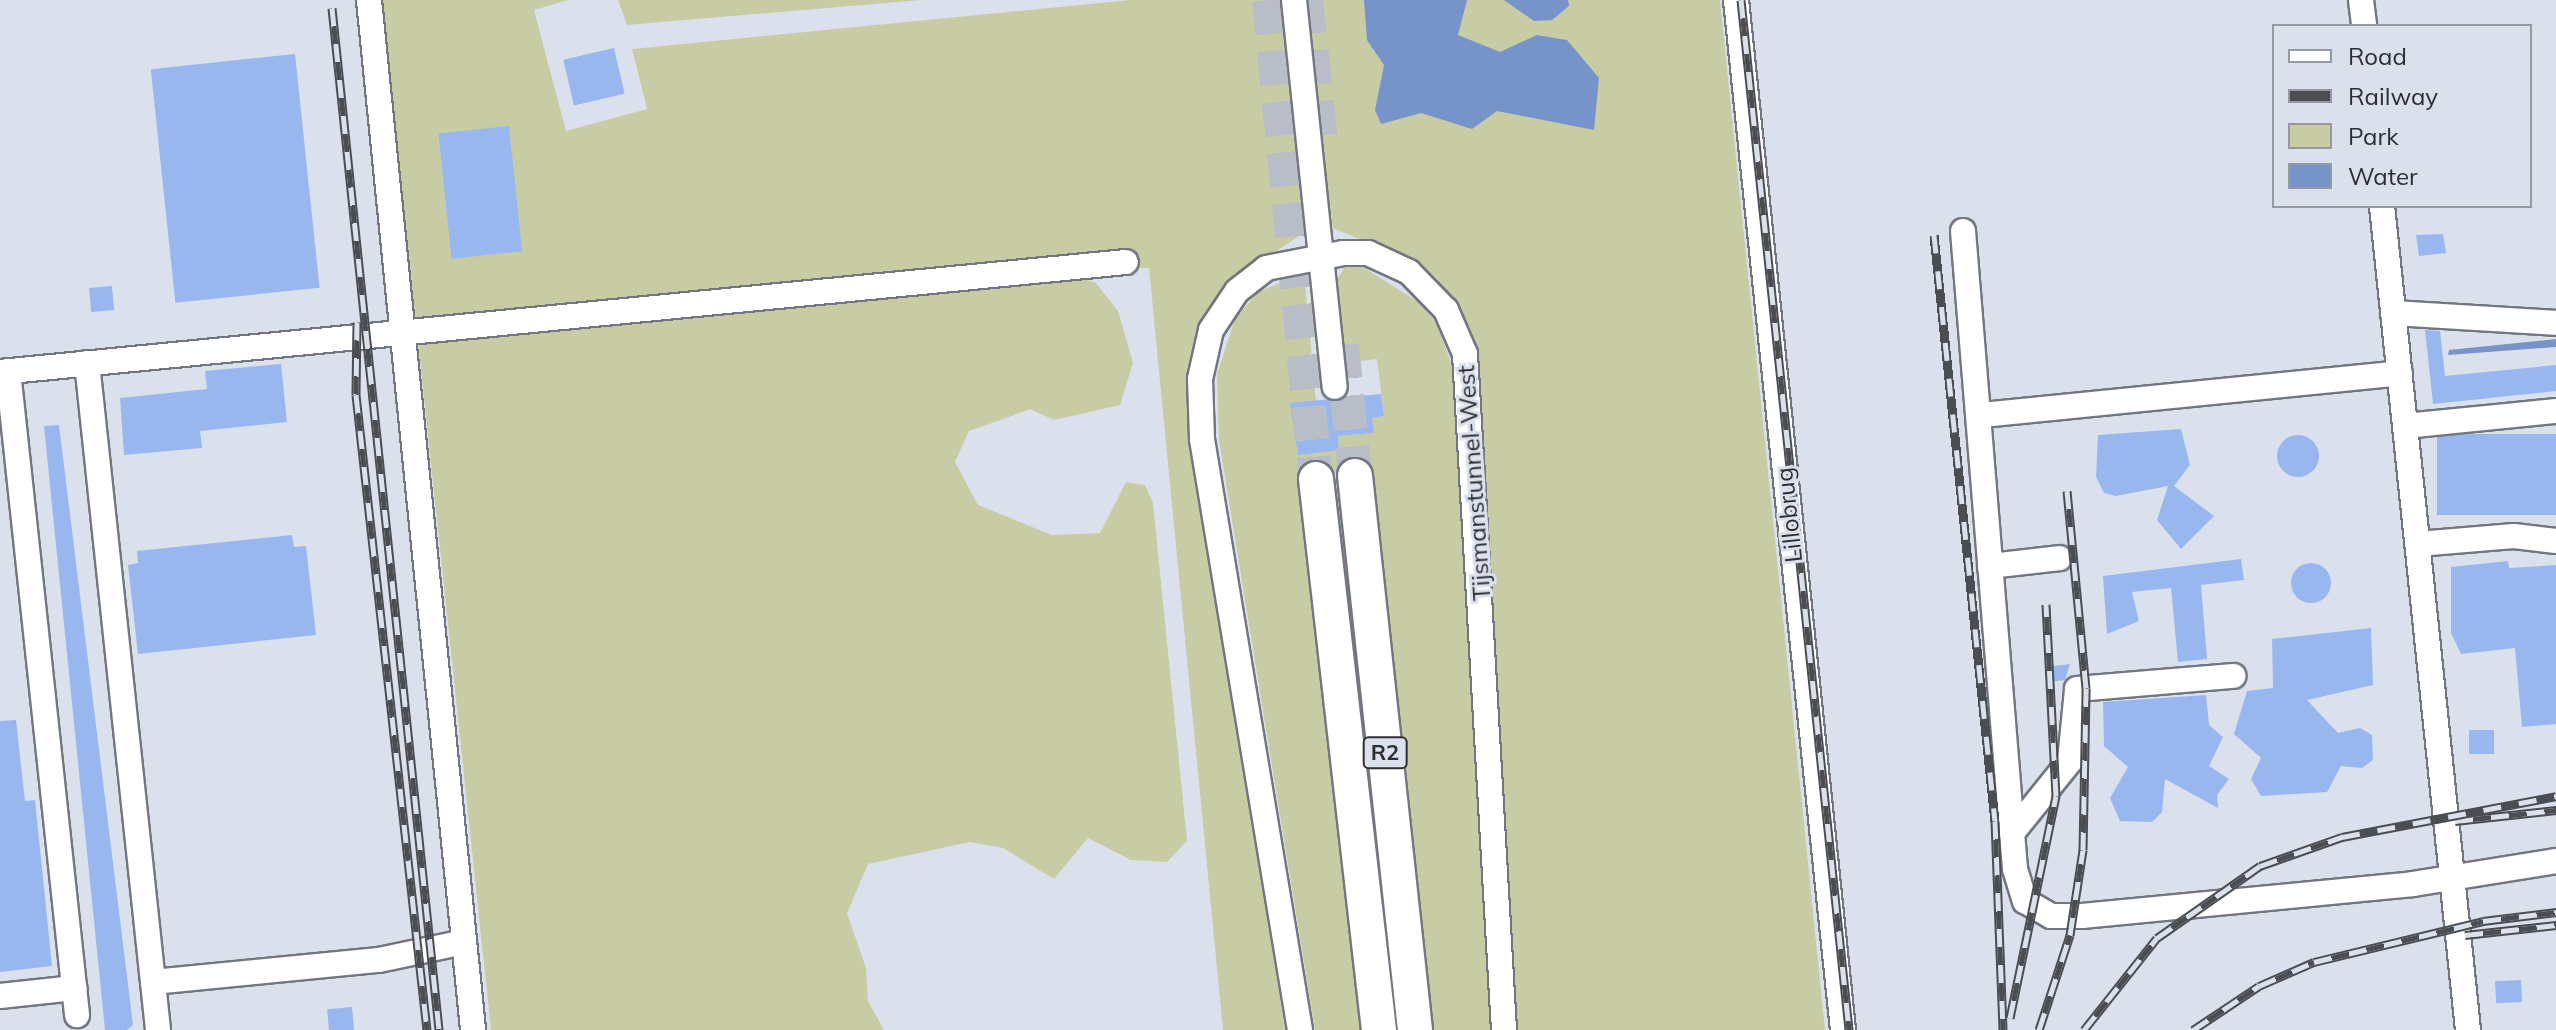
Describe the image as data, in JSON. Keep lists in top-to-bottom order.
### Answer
{
  "streets": {
    "highway": ["R2"],
    "street": ["Tijsmanstunnel-West", "Lillobrug"]
  },
  "legend": [
    "Road",
    "Railway",
    "Park",
    "Water"
  ]
}
